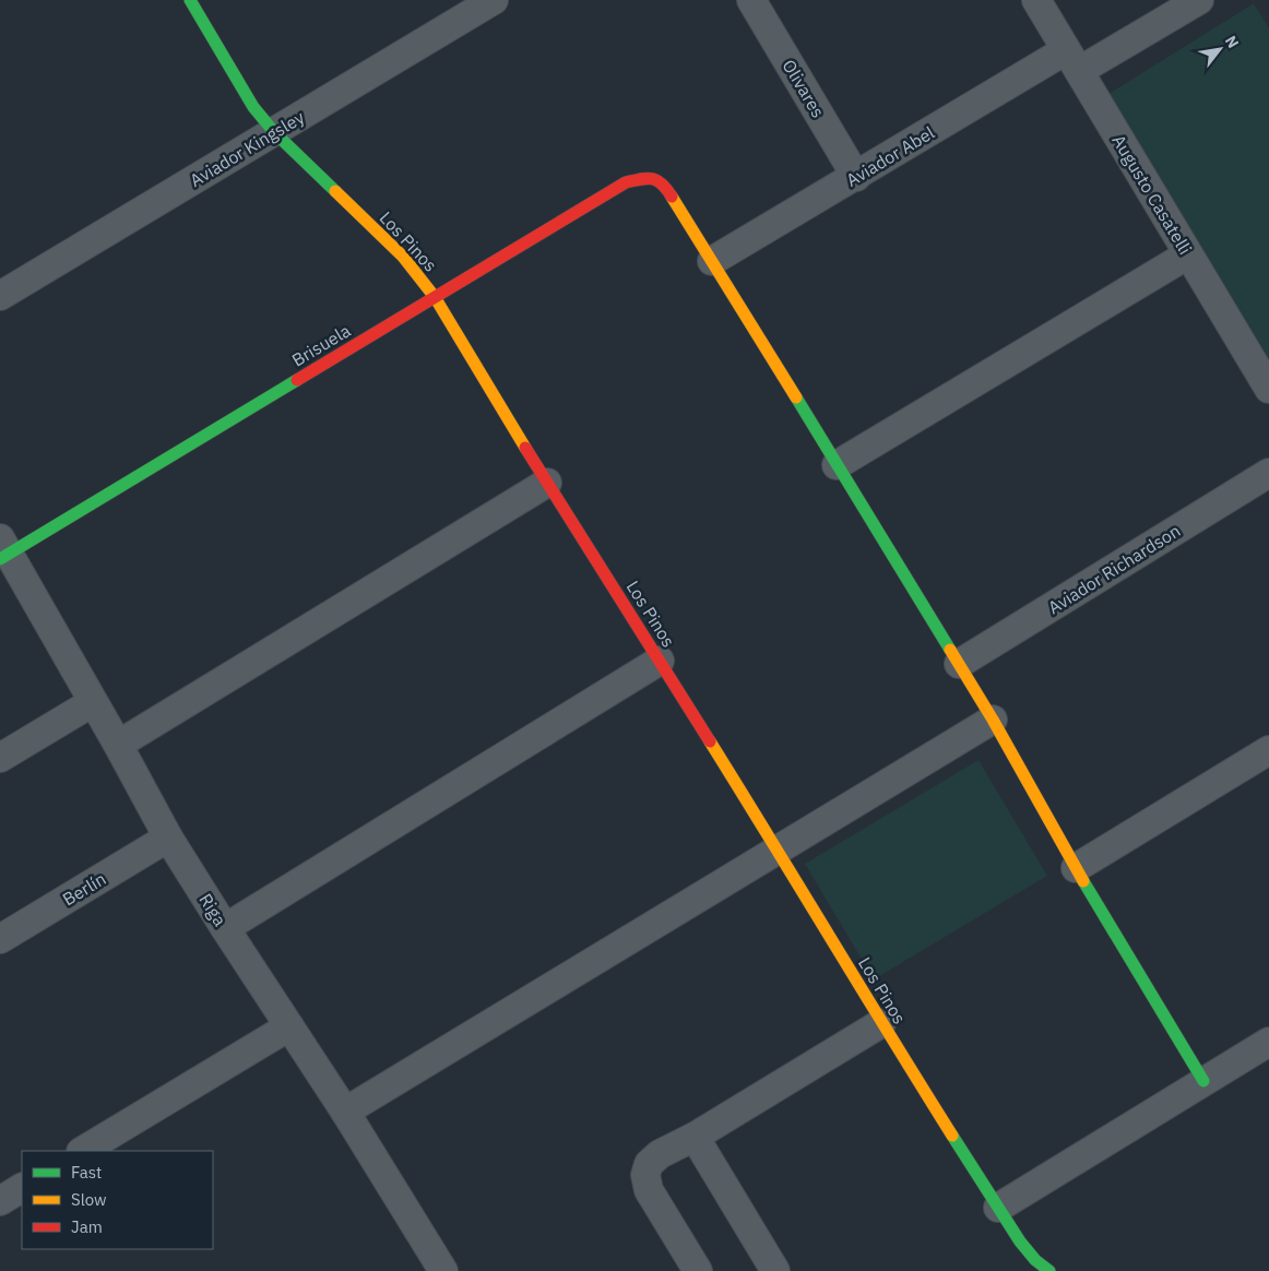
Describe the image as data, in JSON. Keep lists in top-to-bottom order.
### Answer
{
  "streets": {
    "street": [
      "Olivares",
      "Aviador Kingsley",
      "Aviador Abel",
      "Augusto Casatelli",
      "Los Pinos",
      "Brisuela",
      "Aviador Richardson",
      "Berlín",
      "Riga"
    ]
  },
  "crossings": [
    ["Olivares", "Aviador Abel"],
    ["Aviador Kingsley", "Los Pinos"],
    ["Aviador Abel", "Augusto Casatelli"],
    ["Aviador Abel", "Brisuela"],
    ["Los Pinos", "Brisuela"],
    ["Brisuela", "Riga"],
    ["Berlín", "Riga"]
  ],
  "legend": ["Fast", "Slow", "Jam"],
  "north": "top right"
}
